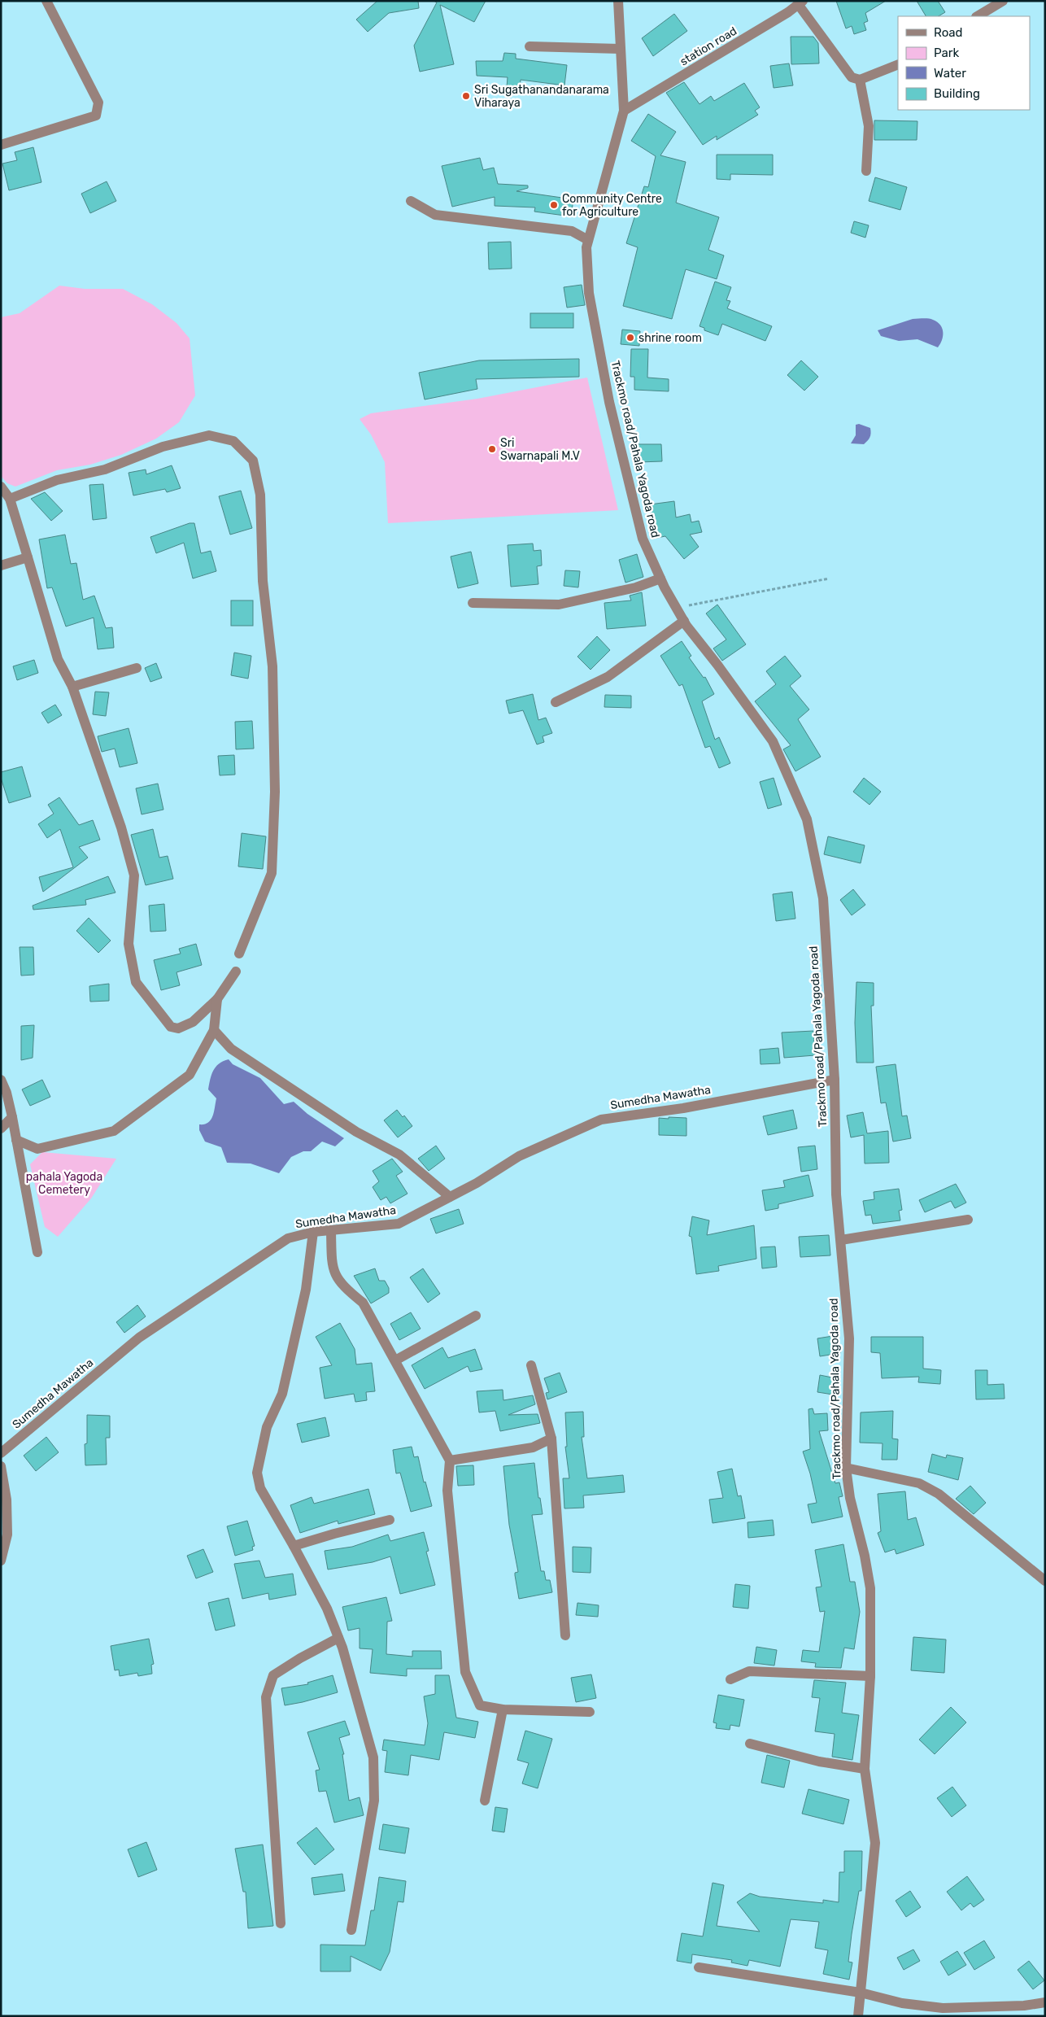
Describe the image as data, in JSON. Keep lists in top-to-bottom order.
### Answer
{
  "streets": {
    "street": ["station road", "Trackmo road/Pahala Yagoda road", "Sumedha Mawatha"]
  },
  "crossings": [
    ["station road", "Trackmo road/Pahala Yagoda road"],
    ["Trackmo road/Pahala Yagoda road", "Sumedha Mawatha"]
  ],
  "parks": ["pahala Yagoda Cemetery"],
  "places": [
    "Sri Sugathanandanarama Viharaya",
    "Community Centre for Agriculture",
    "shrine room",
    "Sri Swarnapali M.V"
  ],
  "legend": [
    "Road",
    "Park",
    "Water",
    "Building"
  ]
}
